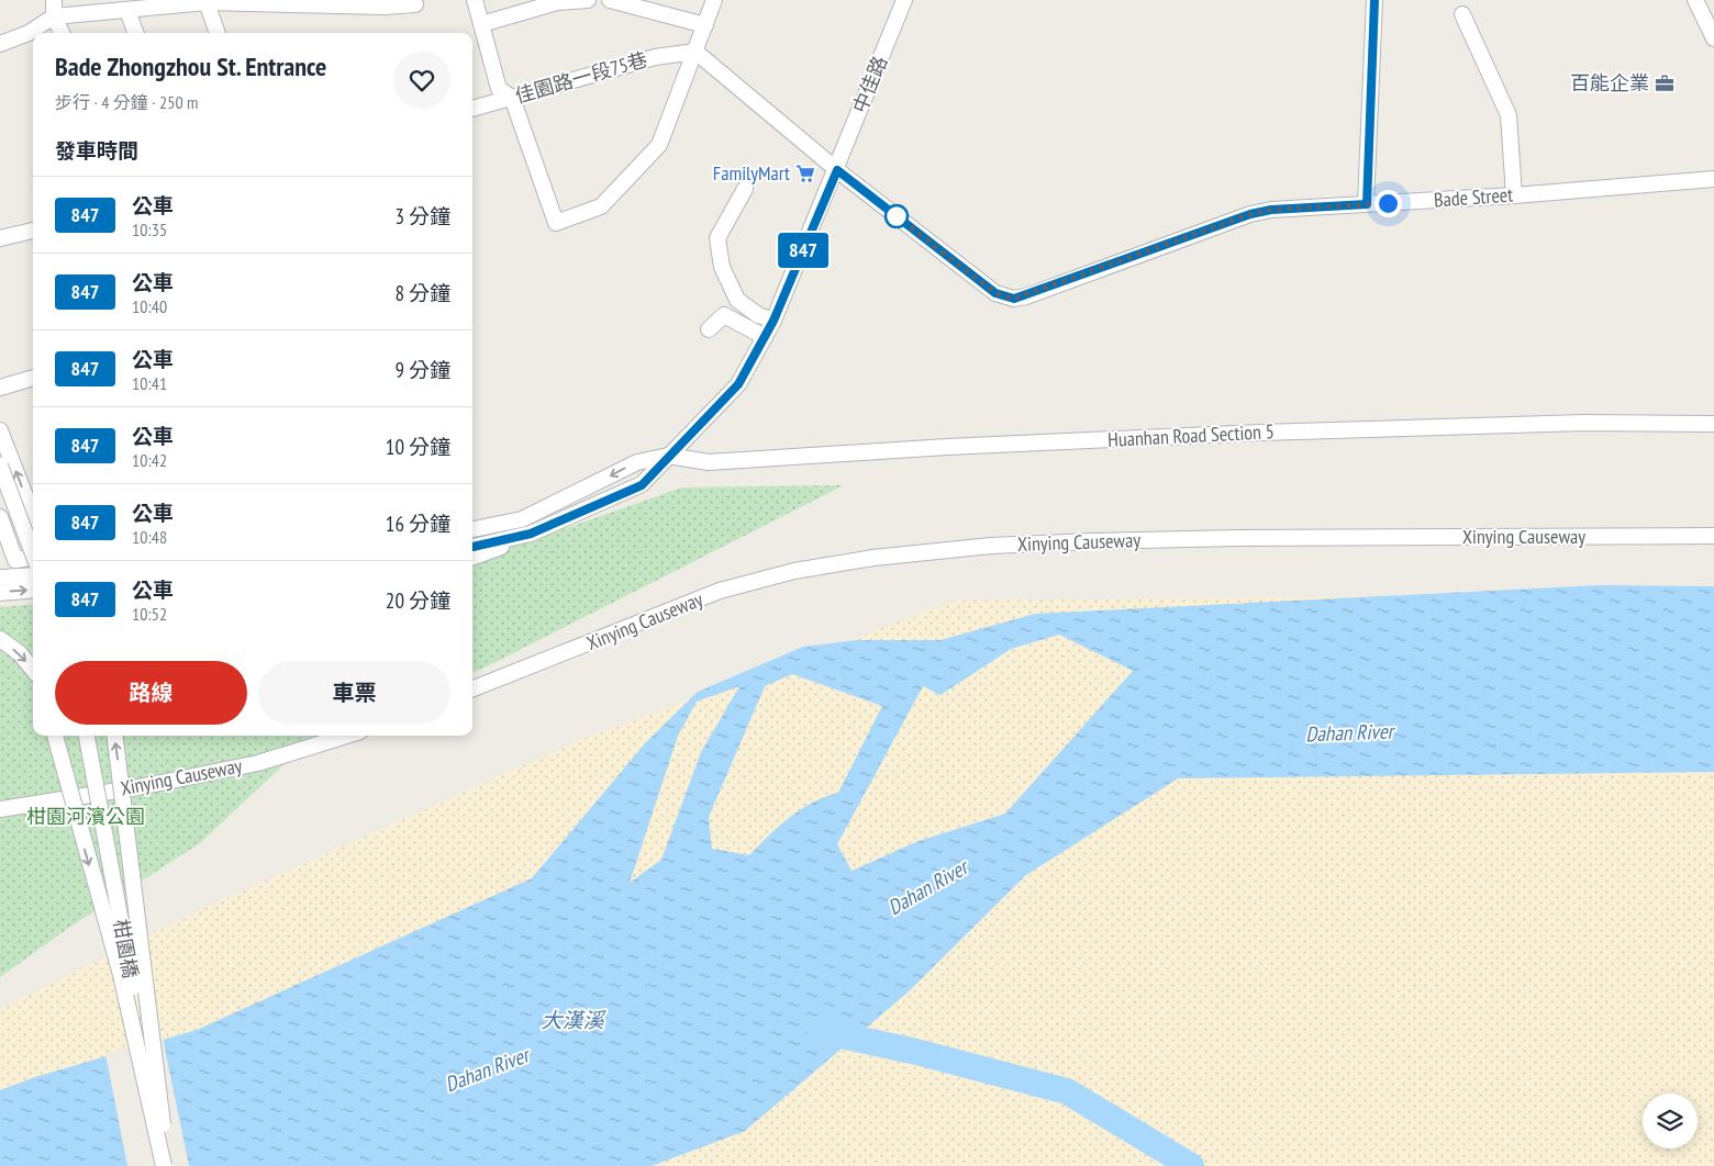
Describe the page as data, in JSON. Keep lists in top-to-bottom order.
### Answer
{
  "streets": {
    "street": [
      "佳園路一段75巷",
      "中佳路",
      "Bade Street",
      "Huanhan Road Section 5",
      "Xinying Causeway",
      "柑園橋"
    ]
  },
  "crossings": [
    ["佳園路一段75巷", "Bade Street"],
    ["中佳路", "Bade Street"]
  ],
  "water": ["Dahan River", "大漢溪"],
  "parks": ["柑園河濱公園"],
  "places": {
    "office": ["百能企業"],
    "supermarket": ["FamilyMart"]
  },
  "lines": ["bus line 847"],
  "page": {
    "on_map": "847",
    "heading": [
      ["Bade Zhongzhou St. Entrance", "步行 · 4 分鐘 · 250 m"],
      "發車時間"
    ],
    "list": [
      {
        "mark": "847",
        "name": "公車",
        "note": "10:35",
        "value": "3 分鐘"
      },
      {
        "mark": "847",
        "name": "公車",
        "note": "10:40",
        "value": "8 分鐘"
      },
      {
        "mark": "847",
        "name": "公車",
        "note": "10:41",
        "value": "9 分鐘"
      },
      {
        "mark": "847",
        "name": "公車",
        "note": "10:42",
        "value": "10 分鐘"
      },
      {
        "mark": "847",
        "name": "公車",
        "note": "10:48",
        "value": "16 分鐘"
      },
      {
        "mark": "847",
        "name": "公車",
        "note": "10:52",
        "value": "20 分鐘"
      }
    ],
    "buttons": ["路線", "車票"]
  }
}
